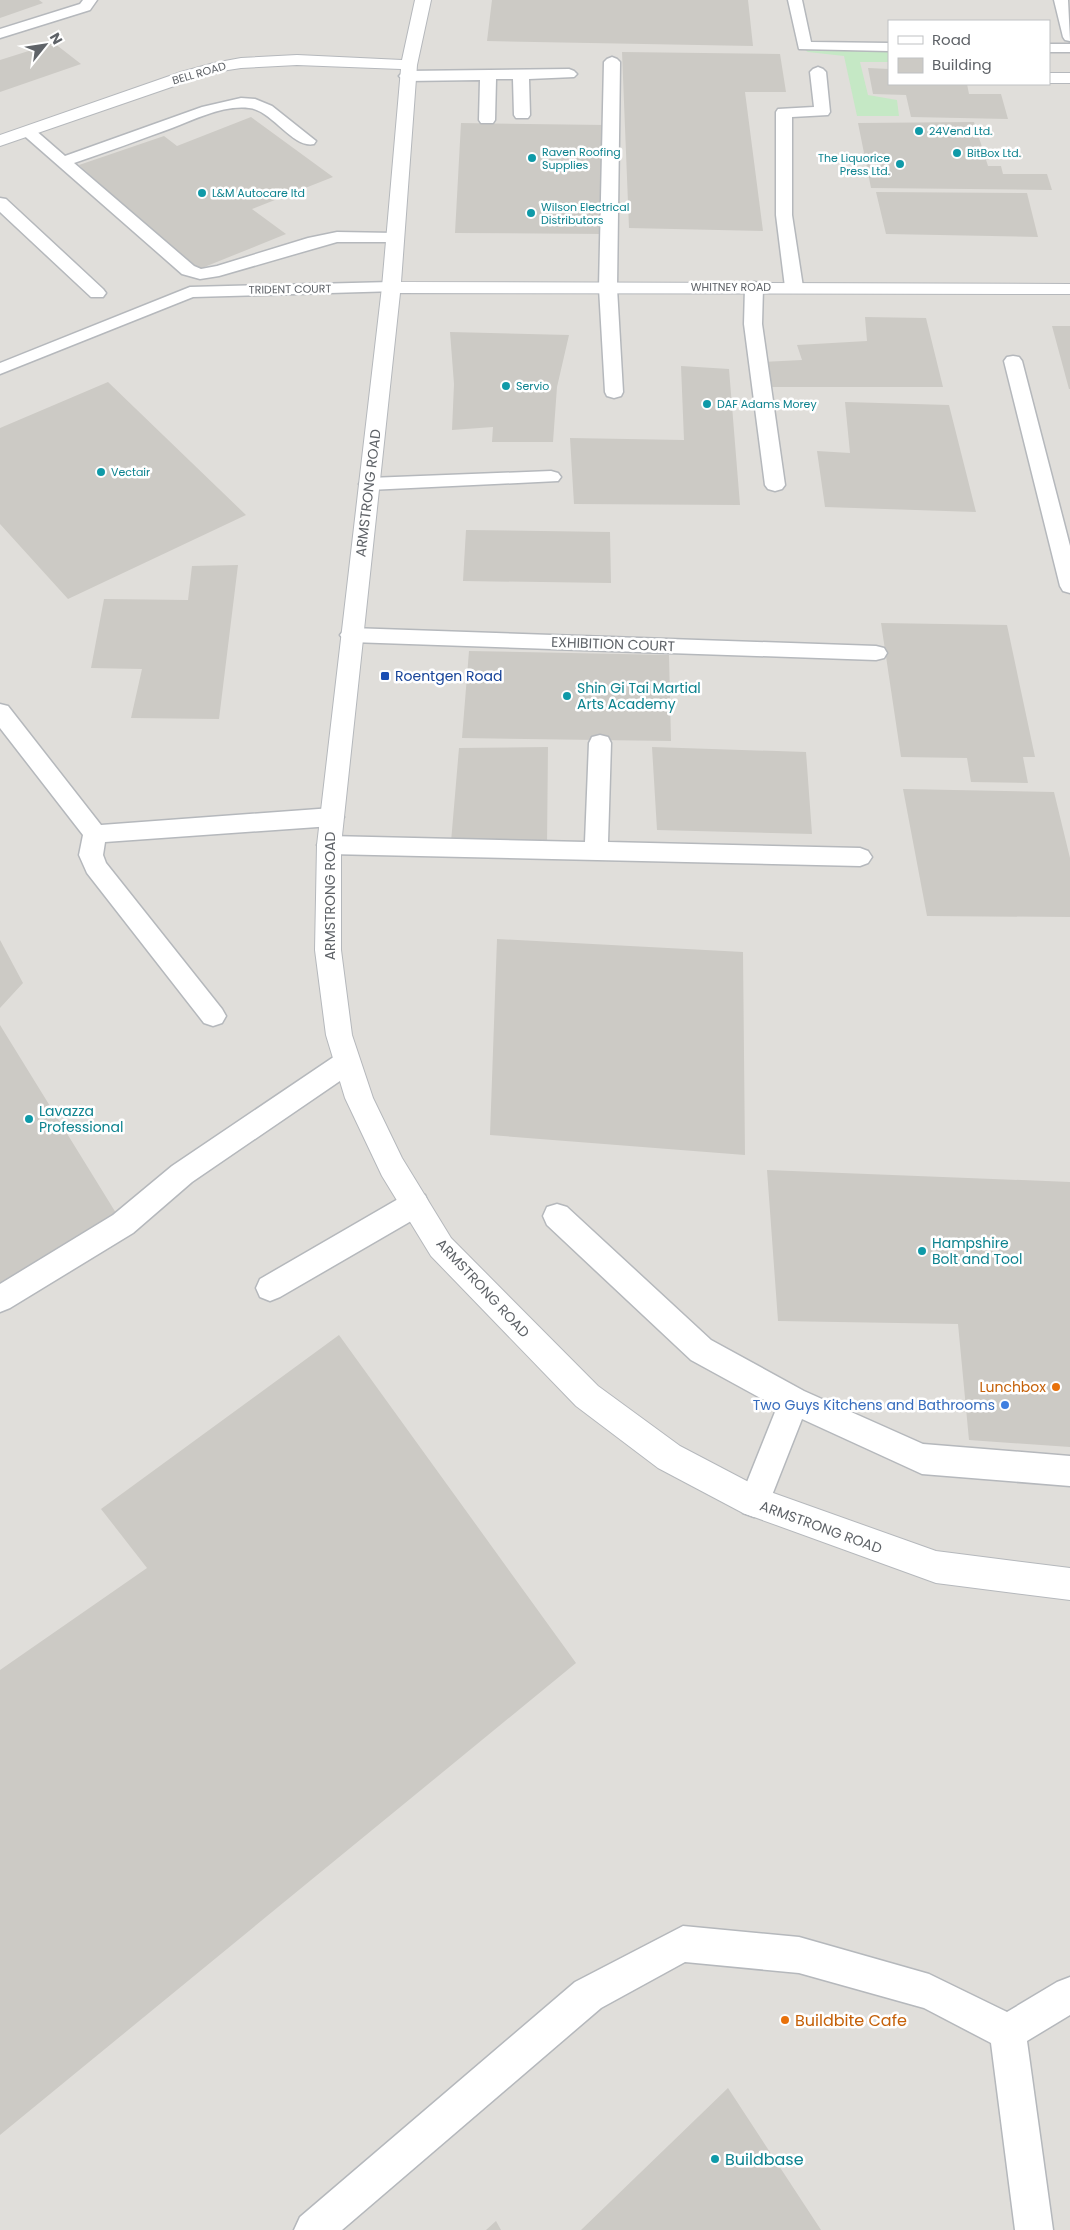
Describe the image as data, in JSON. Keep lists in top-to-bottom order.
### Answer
{
  "streets": {
    "street": ["BELL ROAD", "WHITNEY ROAD", "ARMSTRONG ROAD"],
    "lane": ["TRIDENT COURT", "EXHIBITION COURT"]
  },
  "crossings": [
    ["BELL ROAD", "ARMSTRONG ROAD"],
    ["WHITNEY ROAD", "TRIDENT COURT"],
    ["WHITNEY ROAD", "ARMSTRONG ROAD"],
    ["TRIDENT COURT", "ARMSTRONG ROAD"],
    ["ARMSTRONG ROAD", "EXHIBITION COURT"]
  ],
  "places": {
    "other": [
      "24Vend Ltd.",
      "BitBox Ltd.",
      "Raven Roofing Supplies",
      "The Liquorice Press Ltd.",
      "L&M Autocare ltd",
      "Wilson Electrical Distributors",
      "Servio",
      "DAF Adams Morey",
      "Vectair",
      "Shin Gi Tai Martial Arts Academy",
      "Lavazza Professional",
      "Hampshire Bolt and Tool",
      "Lunchbox",
      "Two Guys Kitchens and Bathrooms",
      "Buildbite Cafe",
      "Buildbase"
    ],
    "transit": ["Roentgen Road"]
  },
  "legend": ["Road", "Building"],
  "north": "top right"
}
